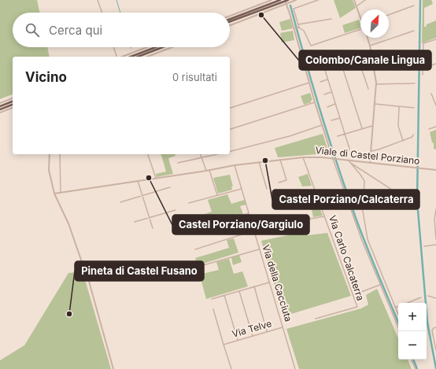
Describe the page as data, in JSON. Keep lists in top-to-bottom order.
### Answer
{
  "streets": {
    "street": [
      "Viale di Castel Porziano",
      "Via Carlo Calcaterra",
      "Via della Cacciuta",
      "Via Telve"
    ]
  },
  "crossings": [
    ["Viale di Castel Porziano", "Via Carlo Calcaterra"],
    ["Viale di Castel Porziano", "Via della Cacciuta"],
    ["Via della Cacciuta", "Via Telve"]
  ],
  "places": [
    "Colombo/Canale Lingua",
    "Castel Porziano/Calcaterra",
    "Castel Porziano/Gargiulo",
    "Pineta di Castel Fusano"
  ],
  "north": "top right",
  "page": {
    "search": "Cerca qui",
    "heading": ["Vicino", "0 risultati"],
    "map_buttons": ["+", "−"]
  }
}
